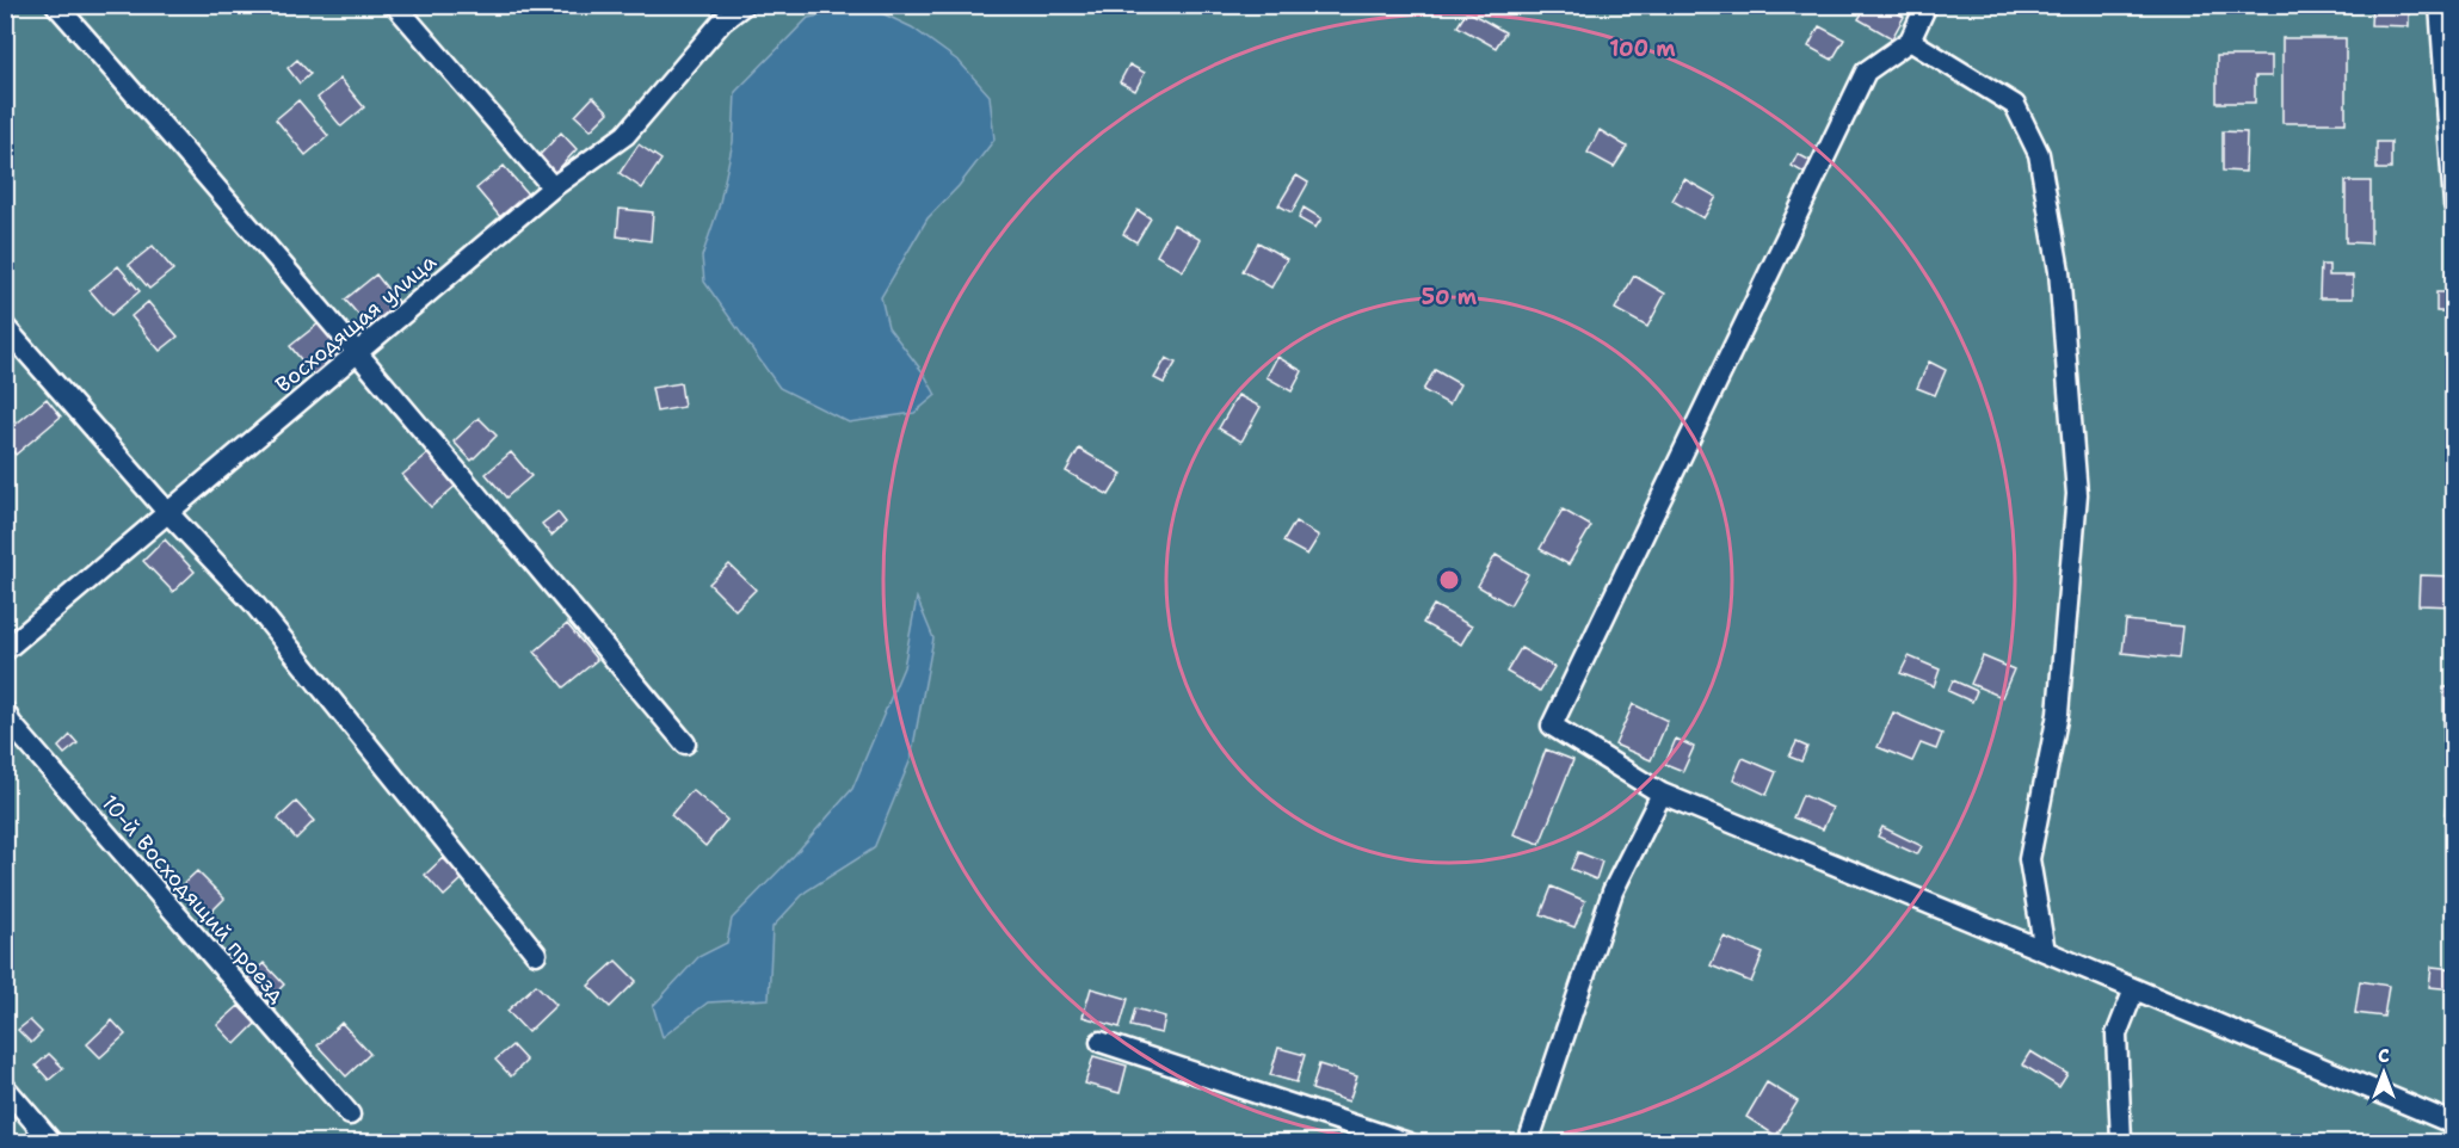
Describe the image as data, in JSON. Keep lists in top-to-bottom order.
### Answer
{
  "streets": {
    "lane": ["Восходящая улица", "10-й Восходящий проезд"]
  },
  "north": "top",
  "rings": ["100 m", "50 m"]
}
